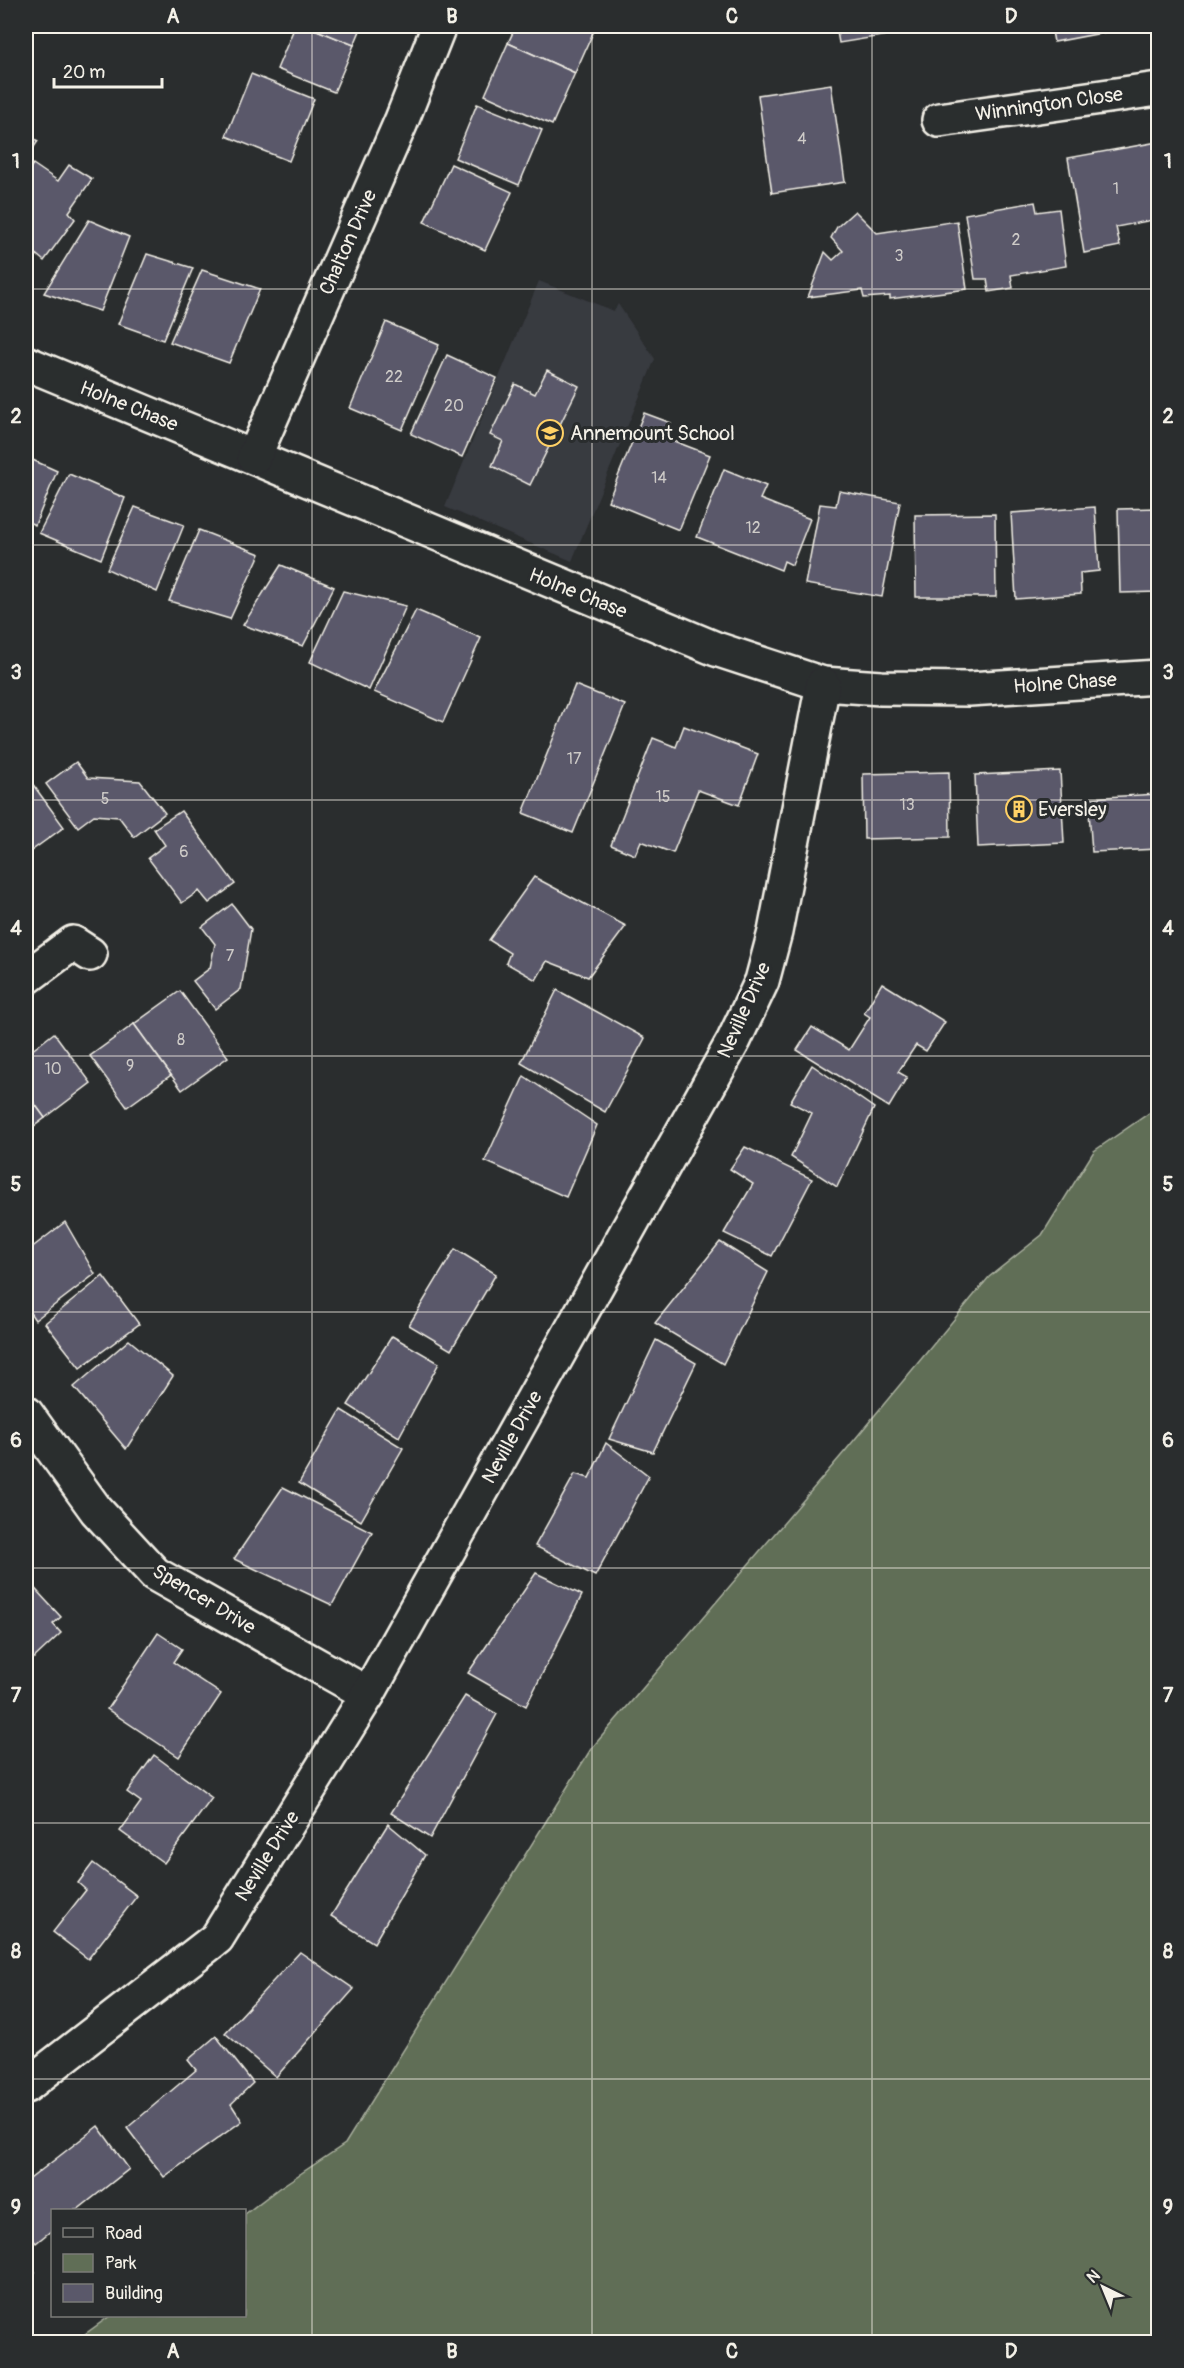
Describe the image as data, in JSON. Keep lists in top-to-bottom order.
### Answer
{
  "streets": {
    "street": [
      "Winnington Close",
      "Chalton Drive",
      "Holne Chase",
      "Neville Drive",
      "Spencer Drive"
    ]
  },
  "crossings": [
    ["Chalton Drive", "Holne Chase"],
    ["Holne Chase", "Neville Drive"],
    ["Neville Drive", "Spencer Drive"]
  ],
  "places": {
    "school or university": ["Annemount School"],
    "building": ["Eversley"]
  },
  "house_numbers": [
    "4",
    "1",
    "2",
    "3",
    "22",
    "20",
    "14",
    "12",
    "17",
    "15",
    "5",
    "13",
    "6",
    "7",
    "8",
    "9",
    "10"
  ],
  "legend": ["Road", "Park", "Building"],
  "scale_bar": "20 m",
  "north": "top left",
  "grid": {
    "columns": [
      "A",
      "B",
      "C",
      "D"
    ],
    "rows": [
      "1",
      "2",
      "3",
      "4",
      "5",
      "6",
      "7",
      "8",
      "9"
    ]
  }
}
